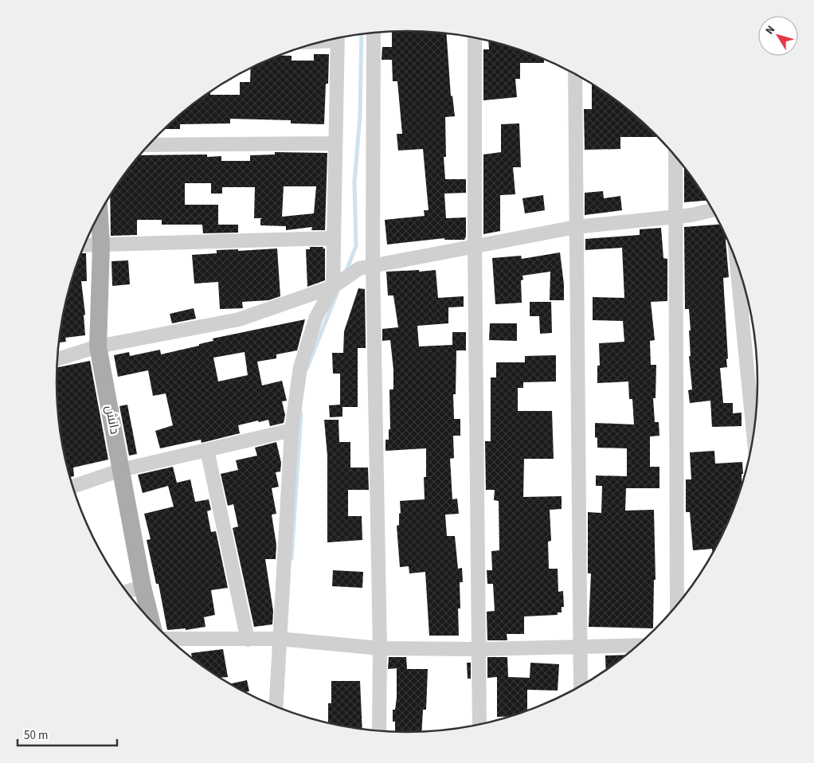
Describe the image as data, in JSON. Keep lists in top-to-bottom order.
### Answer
{
  "streets": {
    "main road": ["دانش"]
  },
  "scale_bar": "50 m",
  "north": "top left"
}
